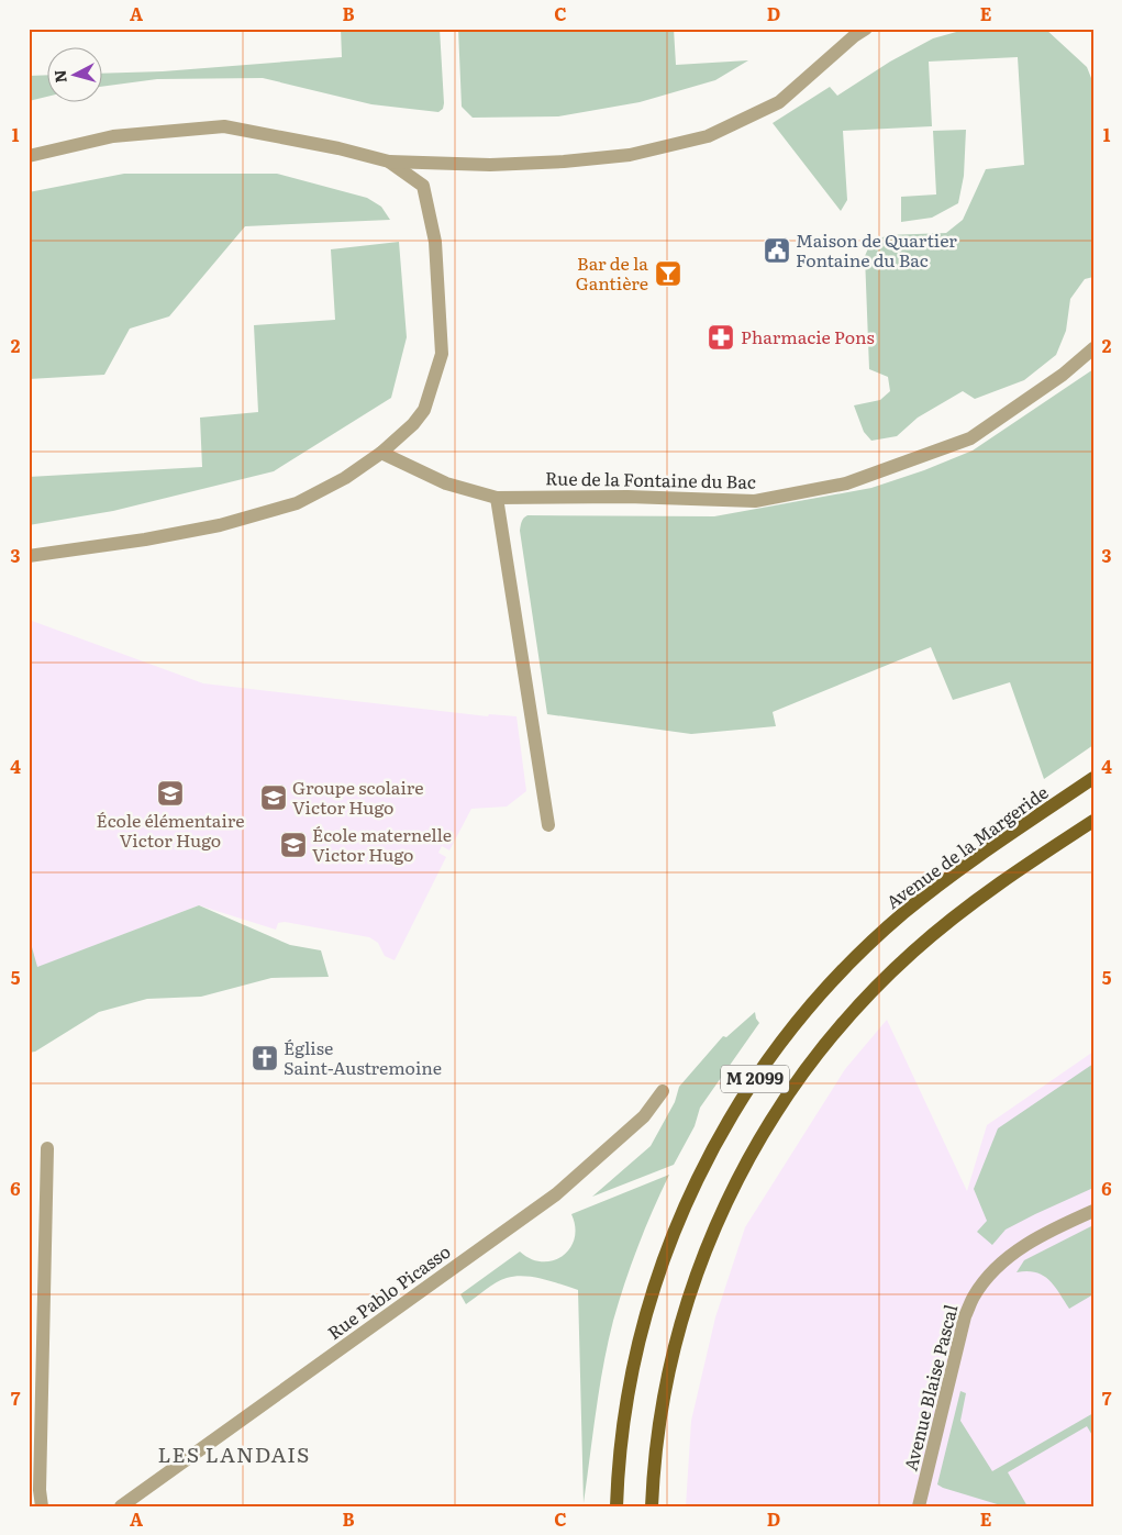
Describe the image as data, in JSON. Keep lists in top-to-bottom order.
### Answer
{
  "streets": {
    "main road": ["Avenue de la Margeride", "M 2099"],
    "street": ["Rue de la Fontaine du Bac", "Rue Pablo Picasso", "Avenue Blaise Pascal"]
  },
  "districts": ["LES LANDAIS"],
  "places": {
    "public building": ["Maison de Quartier Fontaine du Bac"],
    "bar": ["Bar de la Gantière"],
    "pharmacy": ["Pharmacie Pons"],
    "school or university": ["École élémentaire Victor Hugo", "Groupe scolaire Victor Hugo", "École maternelle Victor Hugo"],
    "church": ["Église Saint-Austremoine"]
  },
  "north": "left",
  "grid": {
    "columns": [
      "A",
      "B",
      "C",
      "D",
      "E"
    ],
    "rows": [
      "1",
      "2",
      "3",
      "4",
      "5",
      "6",
      "7"
    ]
  }
}
